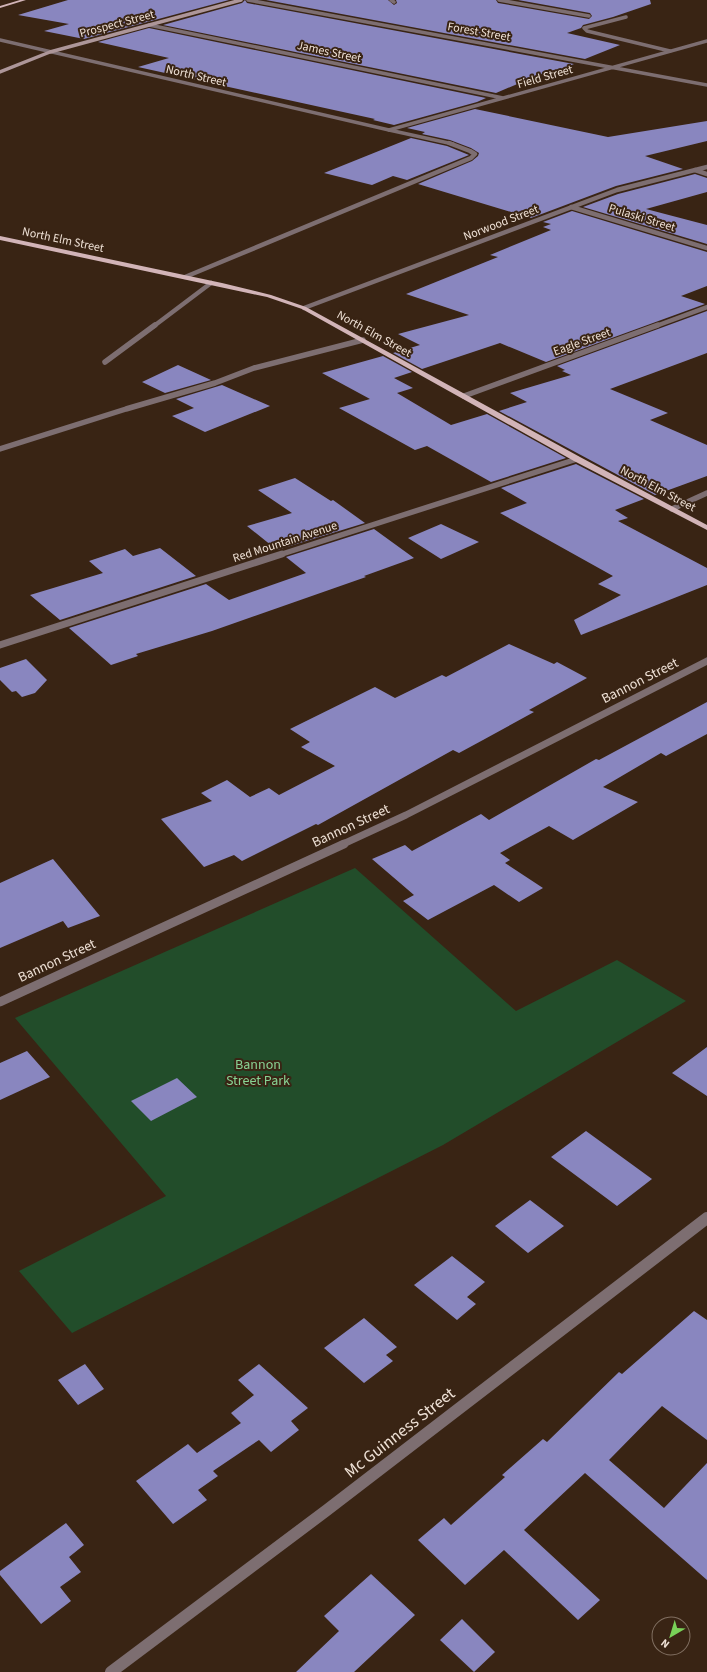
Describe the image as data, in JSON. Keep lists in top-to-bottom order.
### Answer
{
  "streets": {
    "main road": ["Prospect Street", "North Elm Street"],
    "street": [
      "Forest Street",
      "James Street",
      "North Street",
      "Field Street",
      "Pulaski Street",
      "Norwood Street",
      "Eagle Street",
      "Red Mountain Avenue",
      "Bannon Street",
      "Mc Guinness Street"
    ]
  },
  "crossings": [
    ["Prospect Street", "James Street"],
    ["Prospect Street", "North Street"],
    ["Forest Street", "Field Street"],
    ["James Street", "Field Street"],
    ["North Street", "Field Street"],
    ["North Street", "North Elm Street"],
    ["Pulaski Street", "Norwood Street"],
    ["Norwood Street", "North Elm Street"],
    ["North Elm Street", "Eagle Street"],
    ["North Elm Street", "Red Mountain Avenue"]
  ],
  "parks": ["Bannon Street Park"],
  "north": "bottom left"
}
